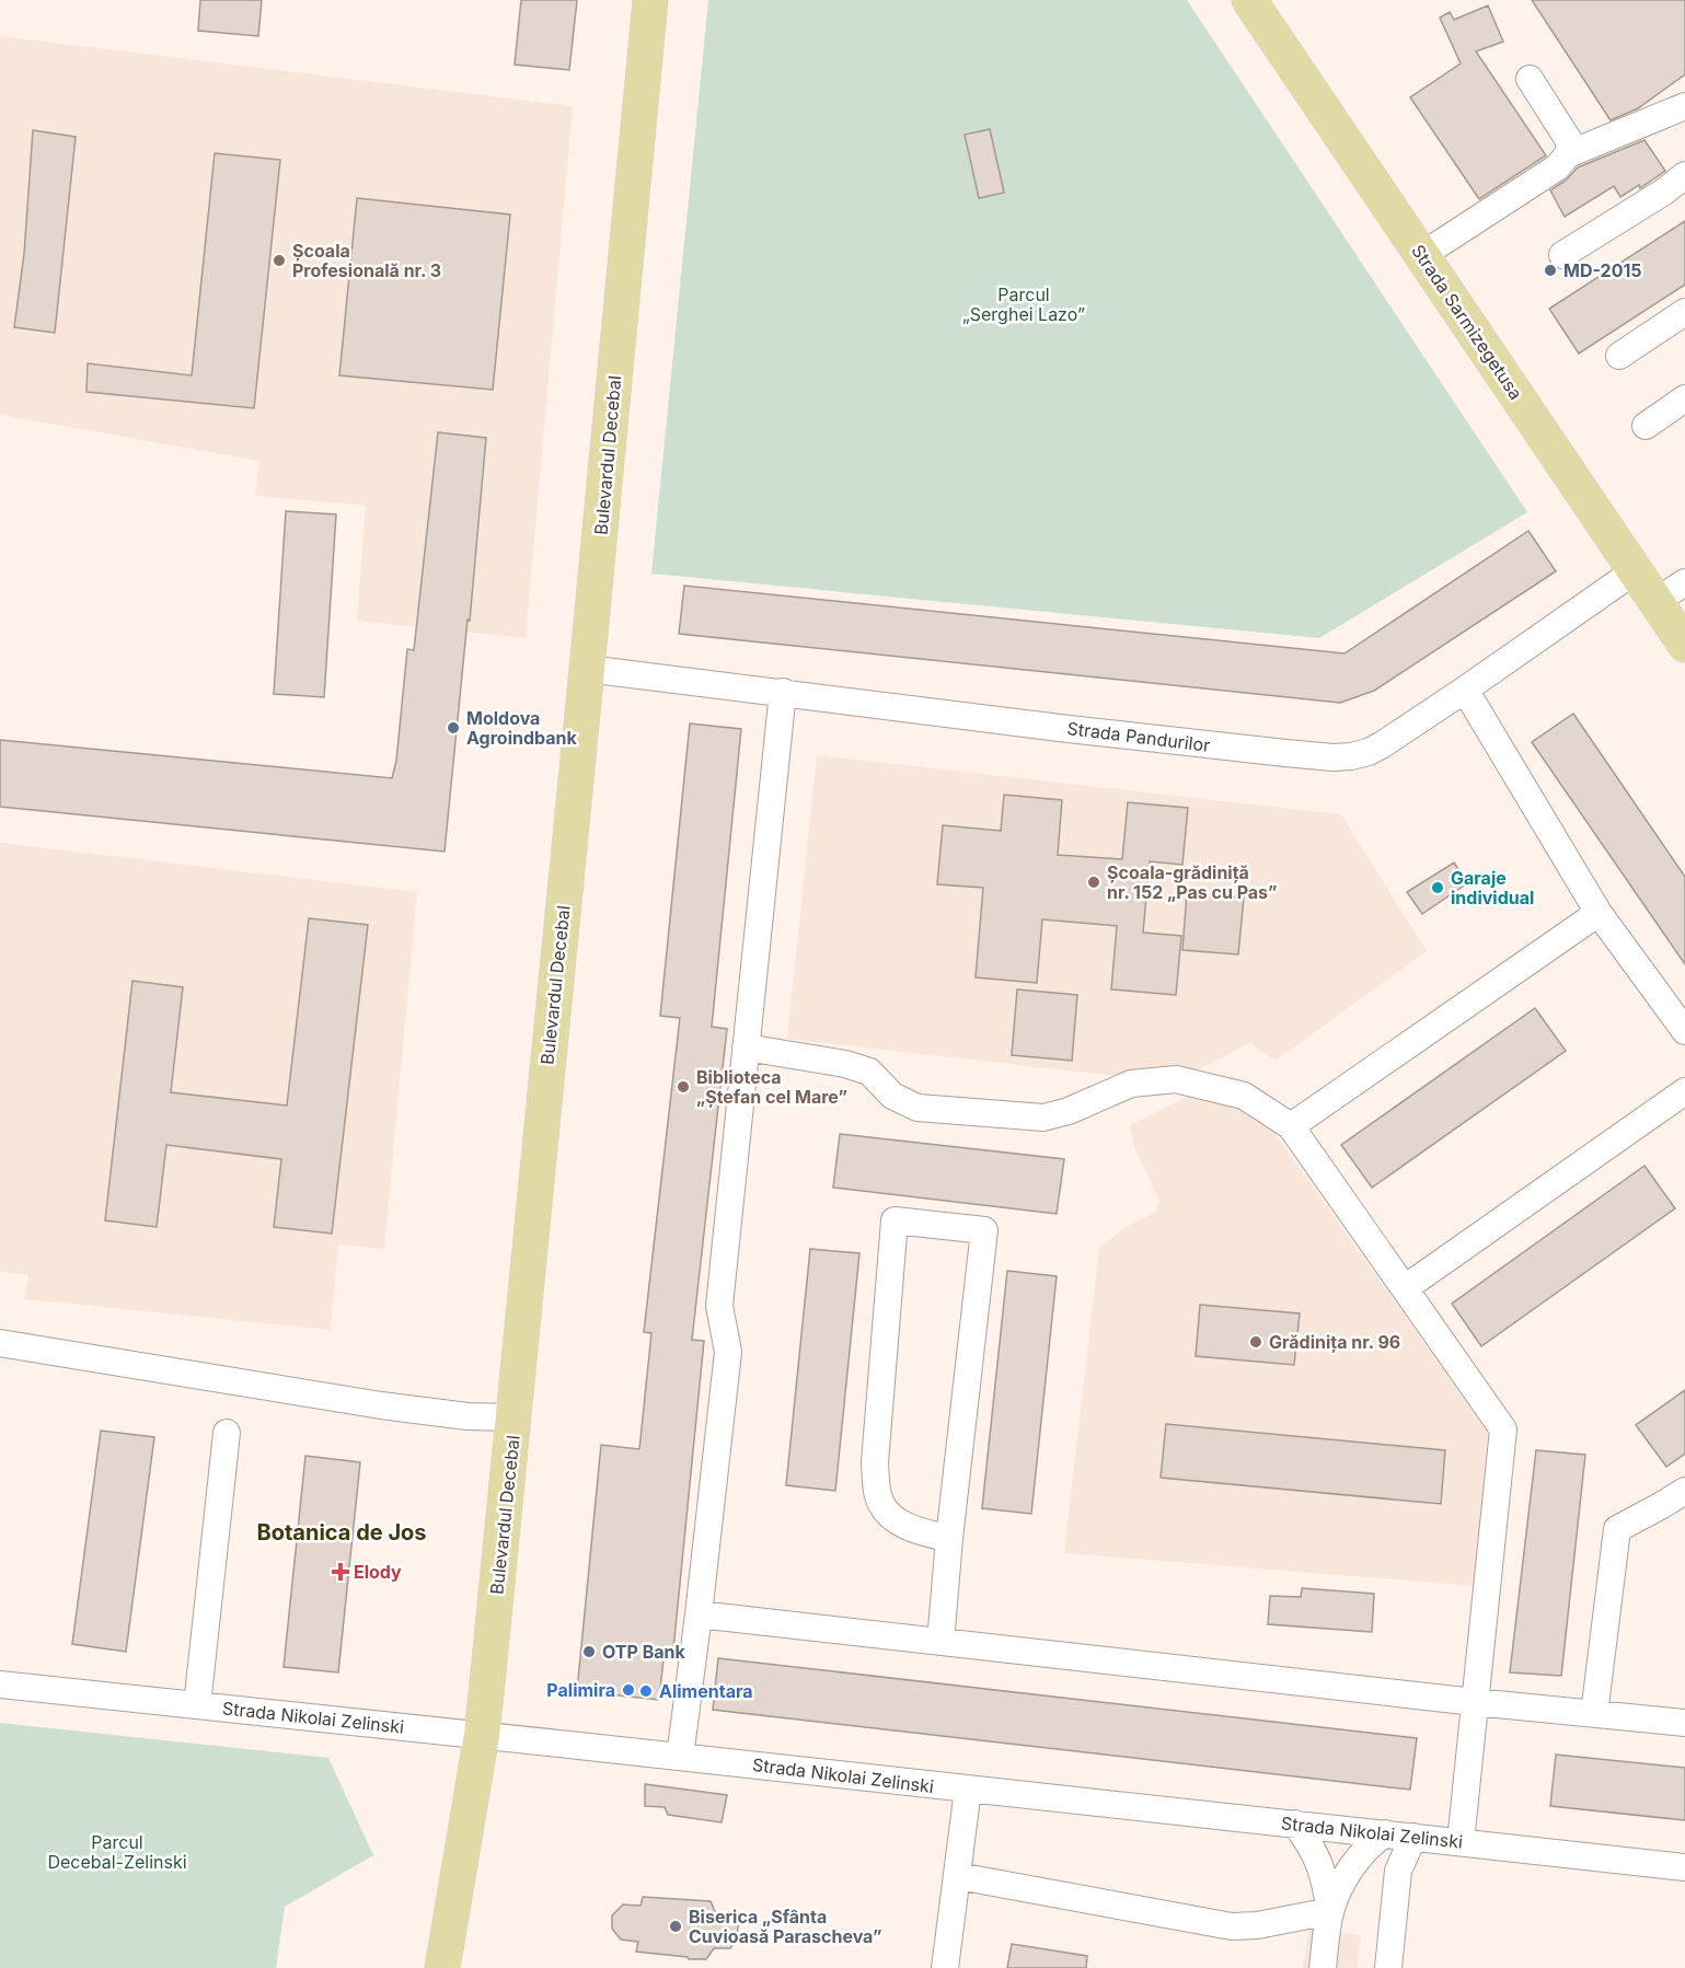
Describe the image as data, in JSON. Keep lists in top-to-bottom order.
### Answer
{
  "streets": {
    "main road": ["Strada Sarmizegetusa", "Bulevardul Decebal"],
    "street": ["Strada Pandurilor", "Strada Nikolai Zelinski"]
  },
  "crossings": [
    ["Strada Sarmizegetusa", "Strada Pandurilor"],
    ["Bulevardul Decebal", "Strada Pandurilor"],
    ["Bulevardul Decebal", "Strada Nikolai Zelinski"]
  ],
  "districts": ["Botanica de Jos"],
  "parks": ["Parcul „Serghei Lazo”", "Parcul Decebal-Zelinski"],
  "places": {
    "other": [
      "Școala Profesională nr. 3",
      "MD-2015",
      "Moldova Agroindbank",
      "Școala-grădiniță nr. 152 „Pas cu Pas”",
      "Garaje individual",
      "Biblioteca „Ștefan cel Mare”",
      "Grădinița nr. 96",
      "OTP Bank",
      "Palimira",
      "Alimentara",
      "Biserica „Sfânta Cuvioasă Parascheva”"
    ],
    "health": ["Elody"]
  }
}
